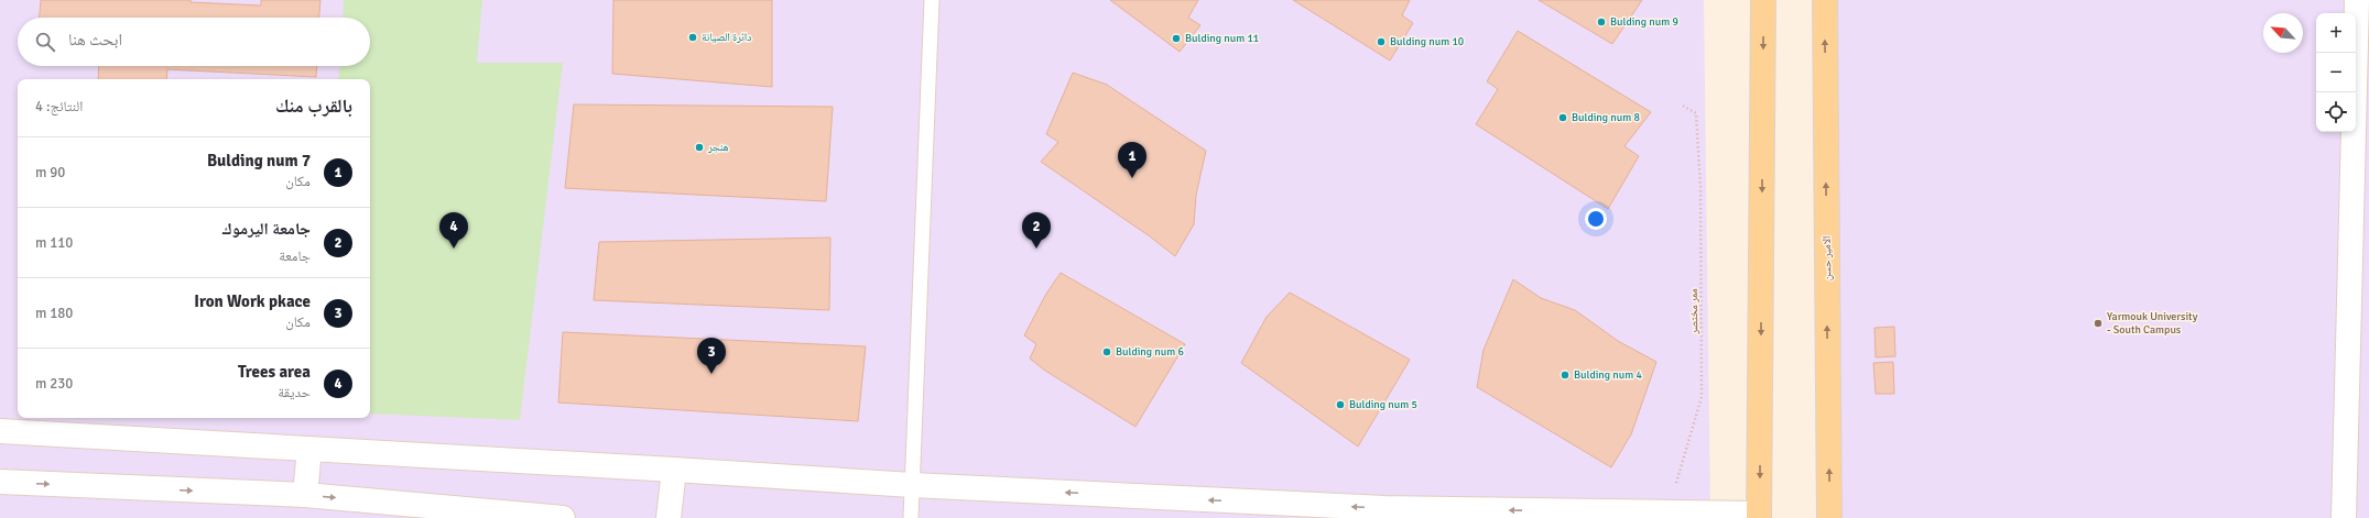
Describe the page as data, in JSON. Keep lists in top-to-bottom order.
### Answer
{
  "streets": {
    "main road": ["الامير حسن"],
    "path": ["ممر مختصر"]
  },
  "places": [
    "Bulding num 9",
    "دائرة الصيانة",
    "Bulding num 11",
    "Bulding num 10",
    "Bulding num 8",
    "هنجر",
    "Yarmouk University - South Campus",
    "Bulding num 6",
    "Bulding num 4",
    "Bulding num 5"
  ],
  "north": "top left",
  "page": {
    "map_buttons": ["+", "−"],
    "search": "ابحث هنا",
    "heading": ["بالقرب منك", "النتائج: 4"],
    "list": [
      {
        "mark": "1",
        "name": "Bulding num 7",
        "note": "مكان",
        "value": "90 m"
      },
      {
        "mark": "2",
        "name": "جامعة اليرموك",
        "note": "جامعة",
        "value": "110 m"
      },
      {
        "mark": "3",
        "name": "Iron Work pkace",
        "note": "مكان",
        "value": "180 m"
      },
      {
        "mark": "4",
        "name": "Trees area",
        "note": "حديقة",
        "value": "230 m"
      }
    ],
    "pins": [
      "1",
      "2",
      "4",
      "3"
    ]
  }
}
